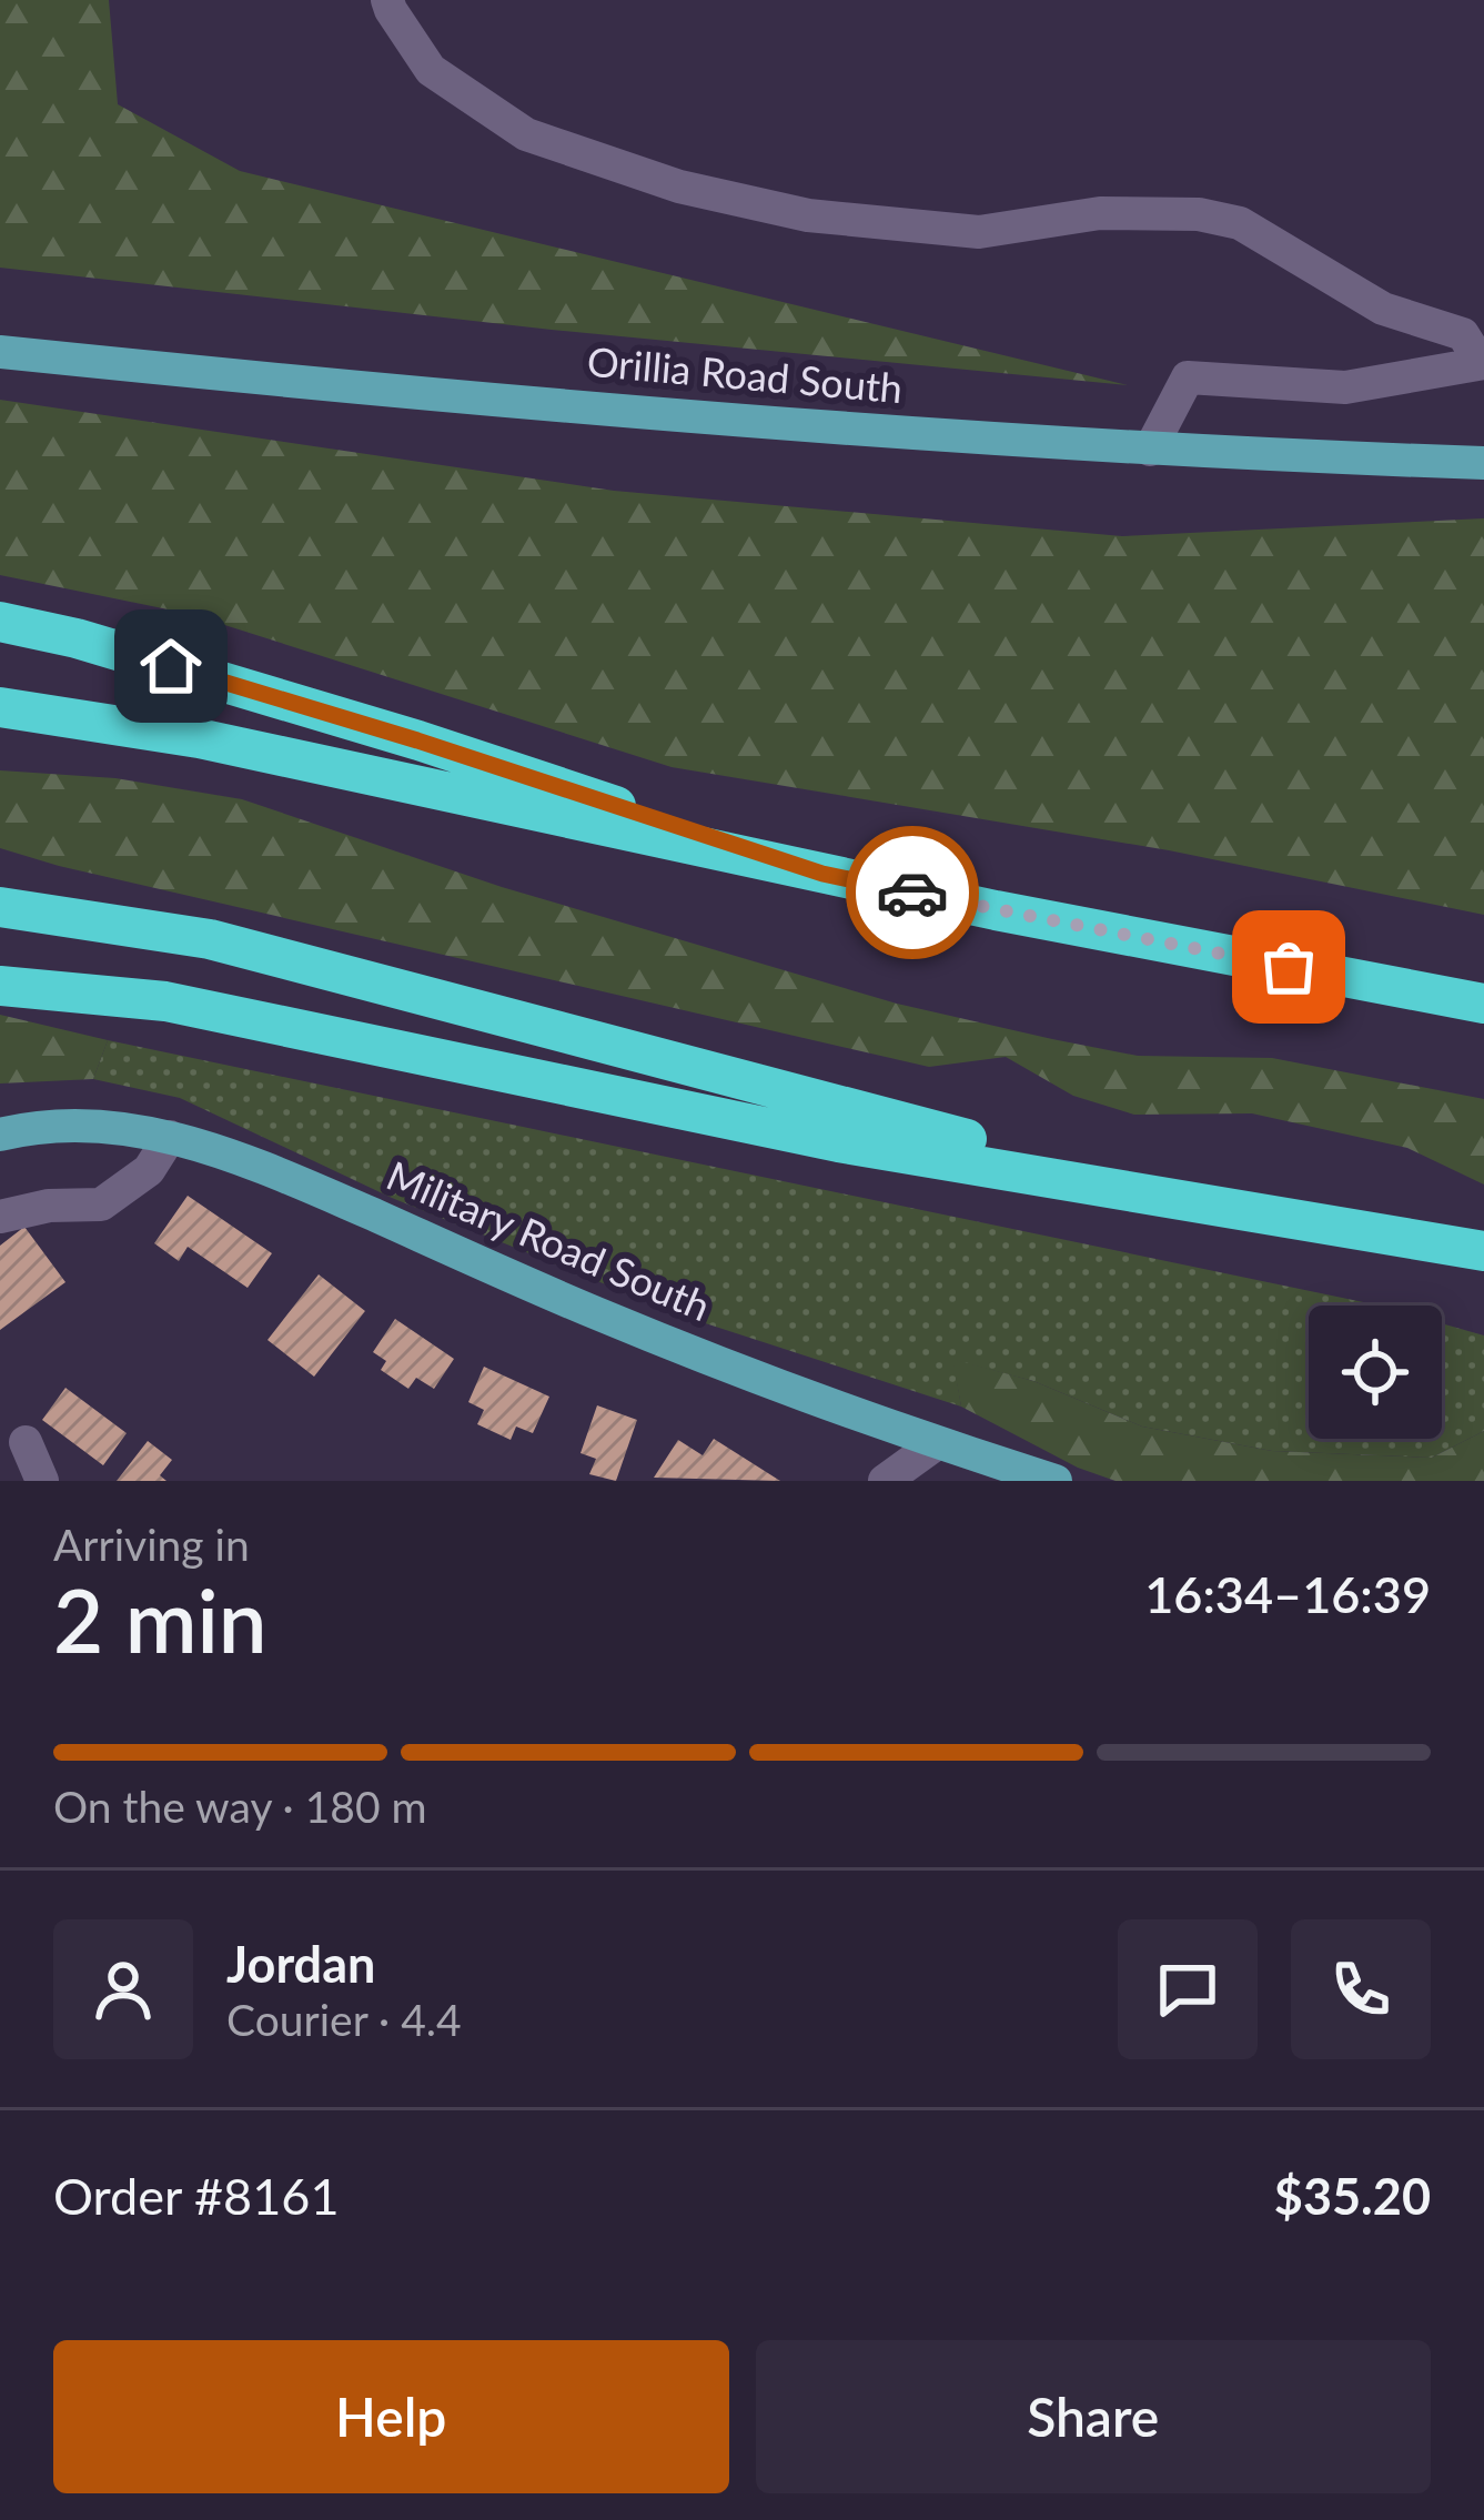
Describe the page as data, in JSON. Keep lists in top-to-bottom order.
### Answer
{
  "streets": {
    "main road": ["Orillia Road South", "Military Road South"]
  },
  "page": {
    "heading": ["2 min", "Arriving in", "16:34–16:39"],
    "panel": [
      "Jordan",
      "Courier · 4.4",
      "Order #8161",
      "$35.20"
    ],
    "bar": "On the way · 180 m",
    "buttons": ["Help", "Share"]
  }
}
